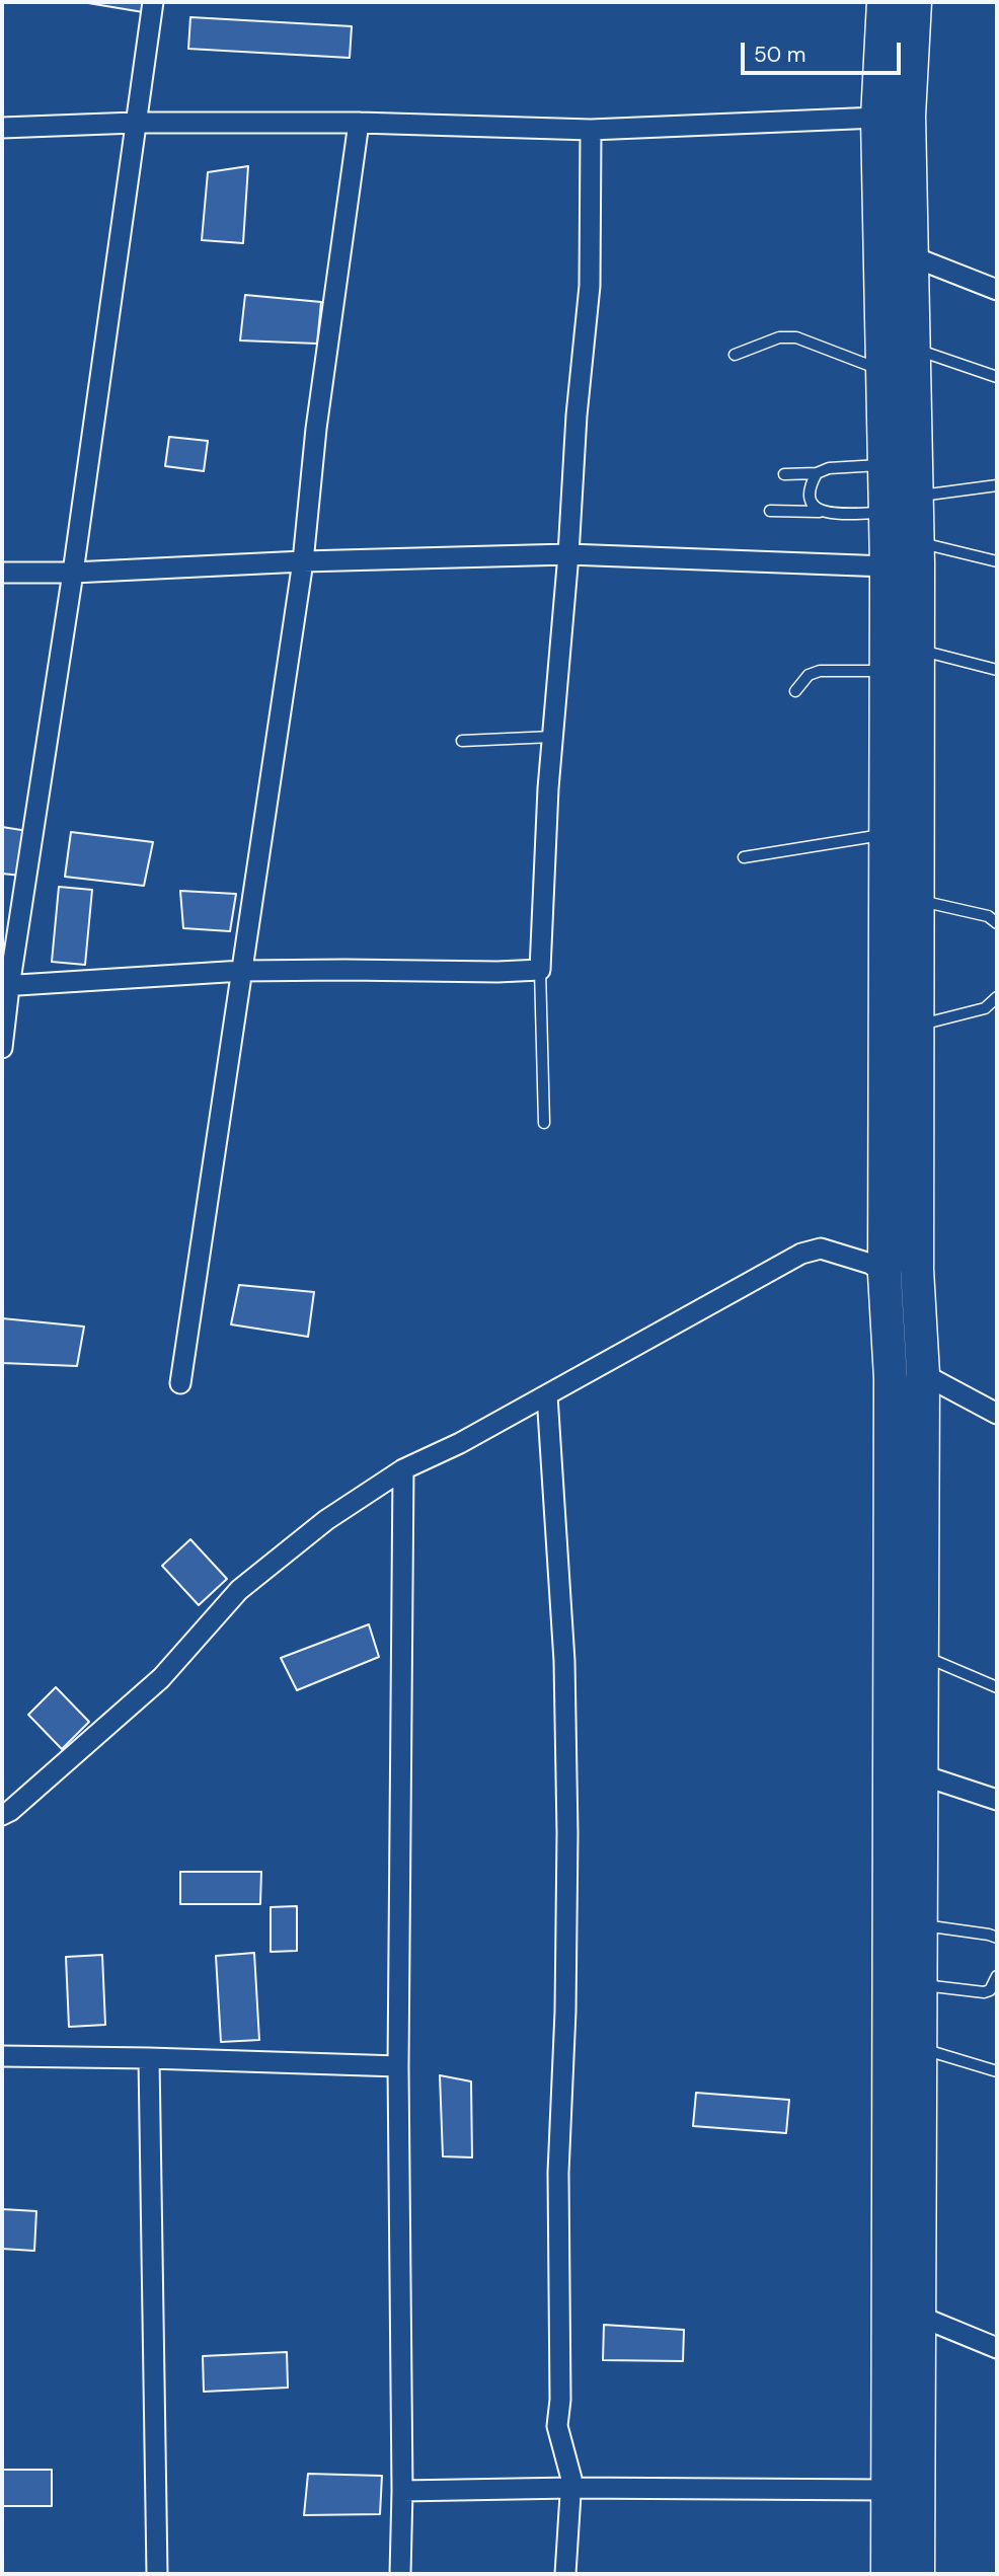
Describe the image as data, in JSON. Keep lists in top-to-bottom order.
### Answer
{
  "scale_bar": "50 m"
}
